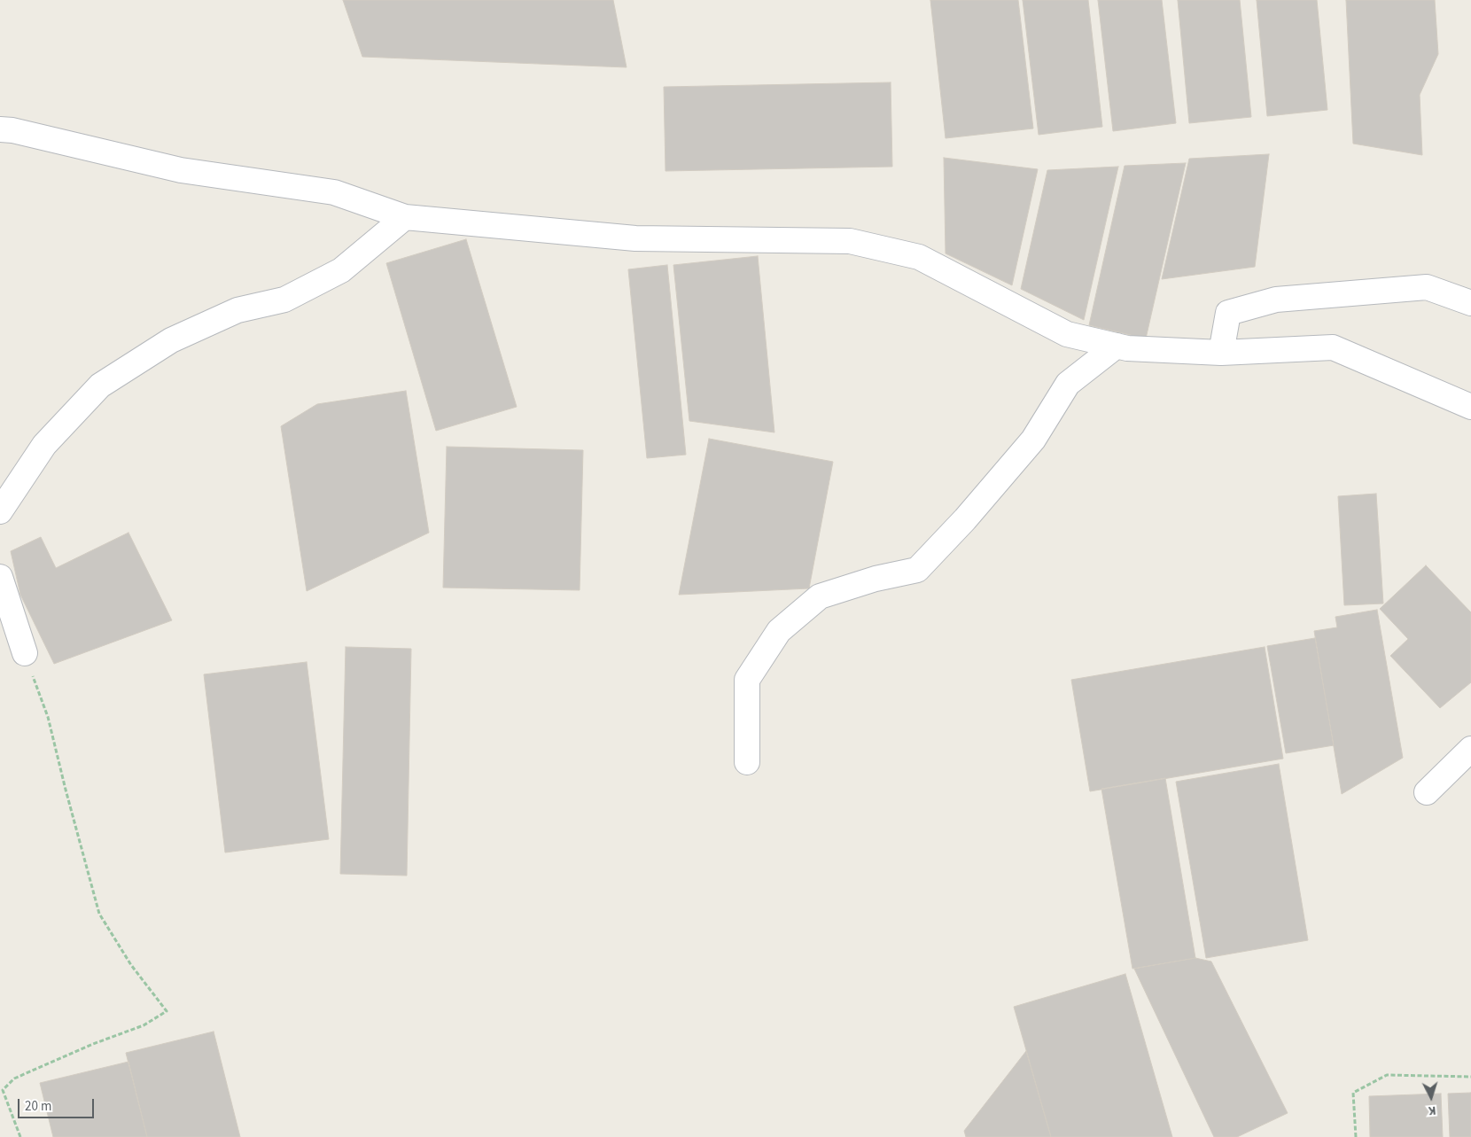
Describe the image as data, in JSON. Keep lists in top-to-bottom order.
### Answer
{
  "scale_bar": "20 m",
  "north": "bottom"
}
